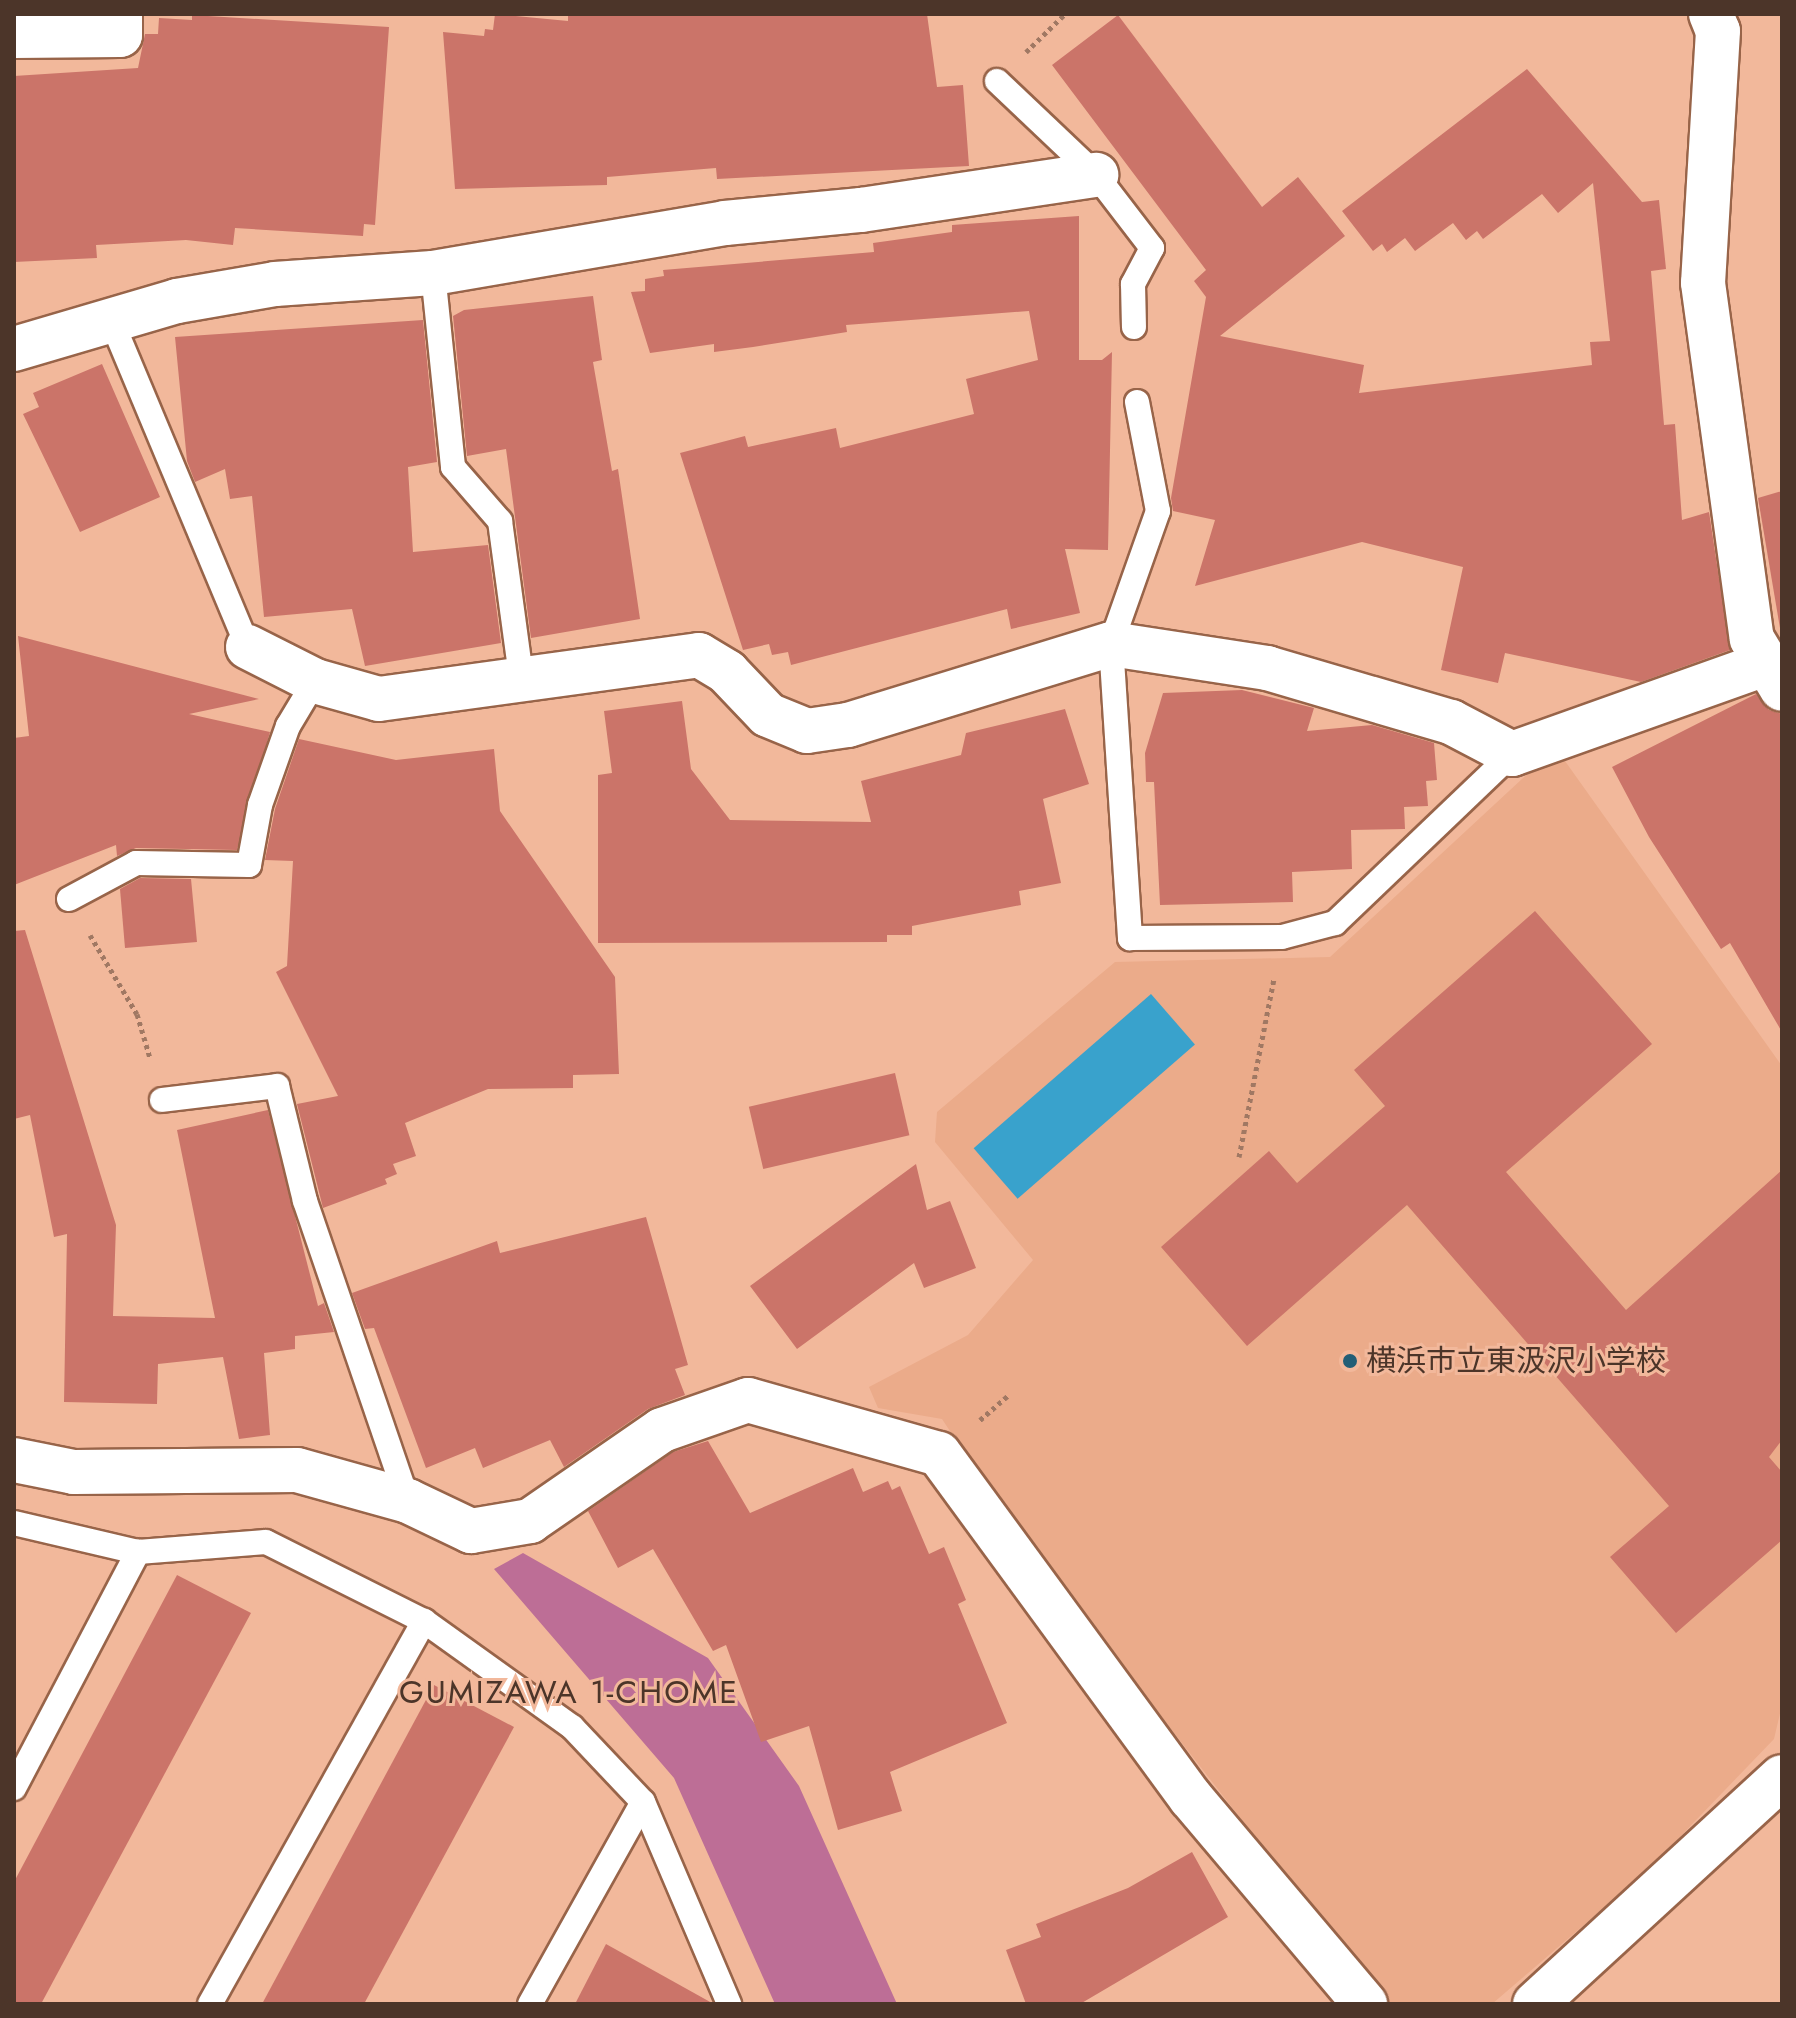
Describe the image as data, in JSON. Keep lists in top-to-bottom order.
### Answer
{
  "districts": ["GUMIZAWA 1-CHOME"],
  "places": ["横浜市立東汲沢小学校"]
}
